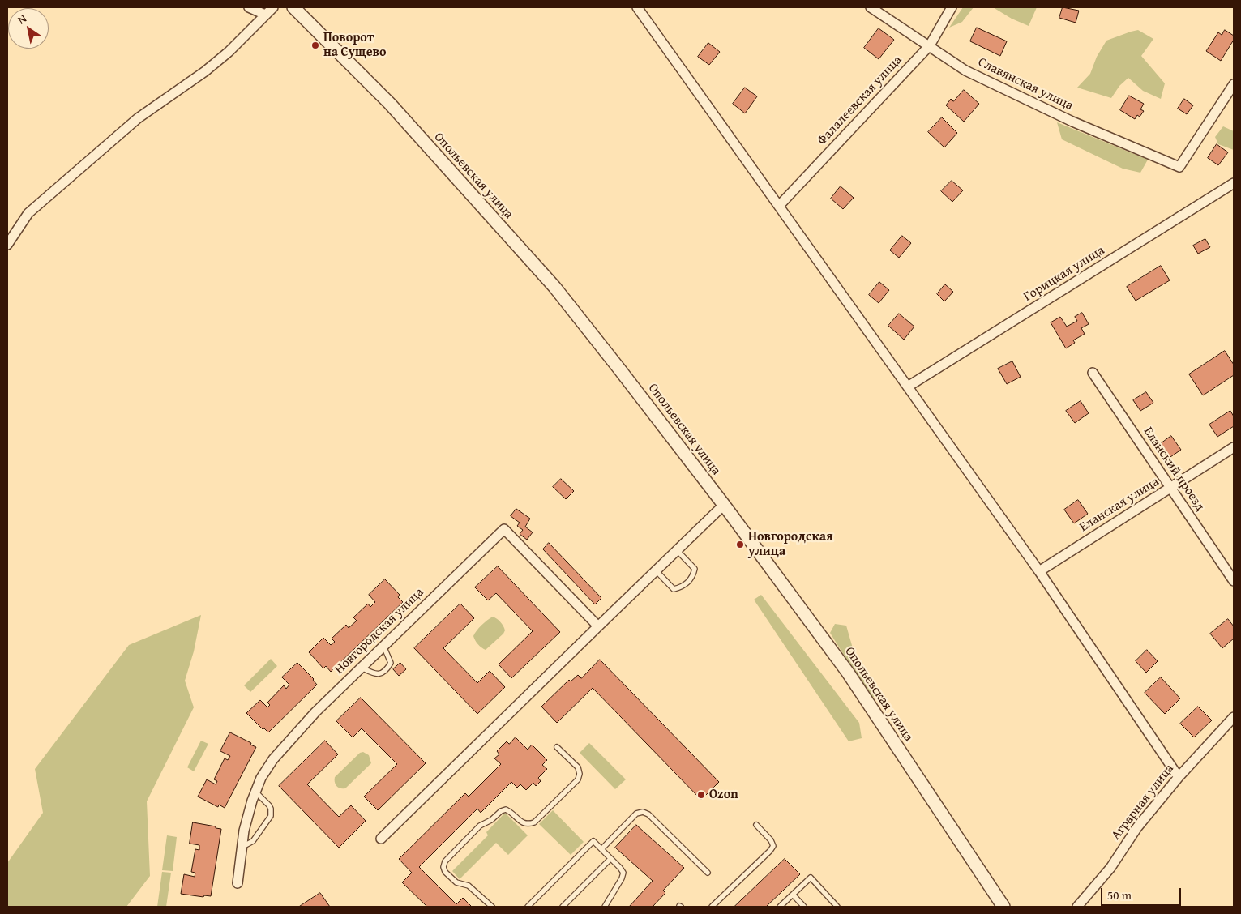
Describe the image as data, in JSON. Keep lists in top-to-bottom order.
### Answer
{
  "streets": {
    "street": [
      "Славянская улица",
      "Фалалеевская улица",
      "Опольевская улица",
      "Горицкая улица",
      "Еланский проезд",
      "Еланская улица",
      "Новгородская улица",
      "Аграрная улица"
    ]
  },
  "crossings": [
    ["Славянская улица", "Фалалеевская улица"],
    ["Еланский проезд", "Еланская улица"]
  ],
  "places": ["Поворот на Сущево", "Новгородская улица", "Ozon"],
  "scale_bar": "50 m",
  "north": "top left"
}
